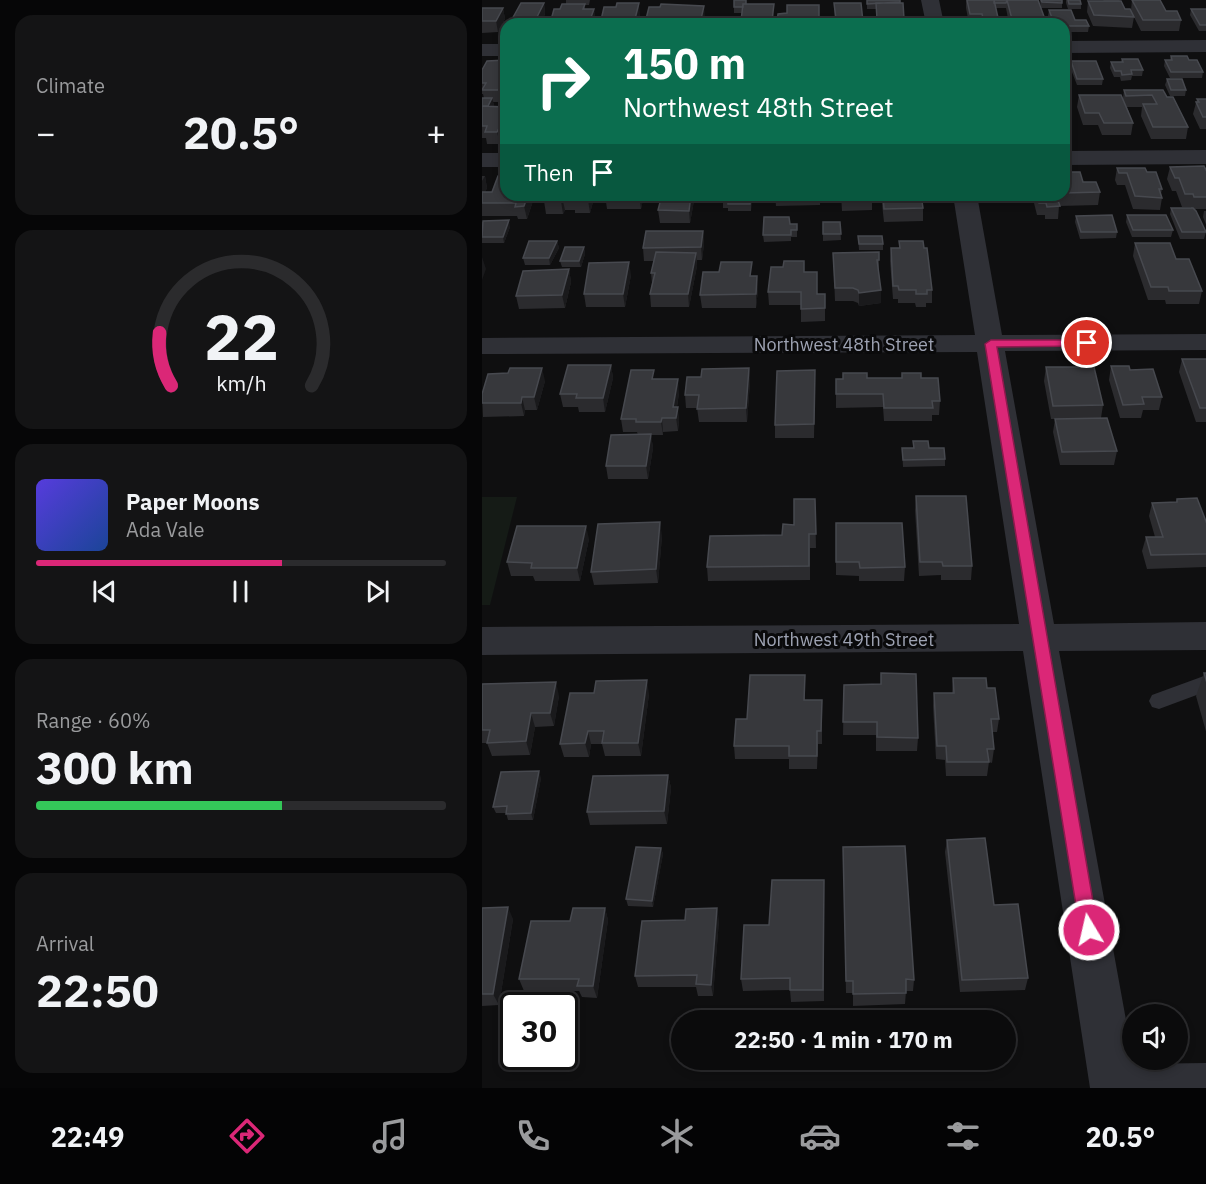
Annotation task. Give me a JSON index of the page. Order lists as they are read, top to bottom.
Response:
{
  "streets": {
    "street": ["Northwest 48th Street", "Northwest 49th Street"]
  },
  "page": {
    "tile": [
      "Climate",
      ["Range · 60%", "300 km"],
      ["Arrival", "22:50"]
    ],
    "turn": ["150 m", "Northwest 48th Street"],
    "heat": ["−", "20.5°", "+"],
    "then": "Then",
    "song": ["Paper Moons", "Ada Vale"],
    "limit": "30",
    "trip": "22:50 · 1 min · 170 m",
    "tabs": ["22:49", "20.5°"],
    "gauge": ["22", "km/h"]
  }
}
